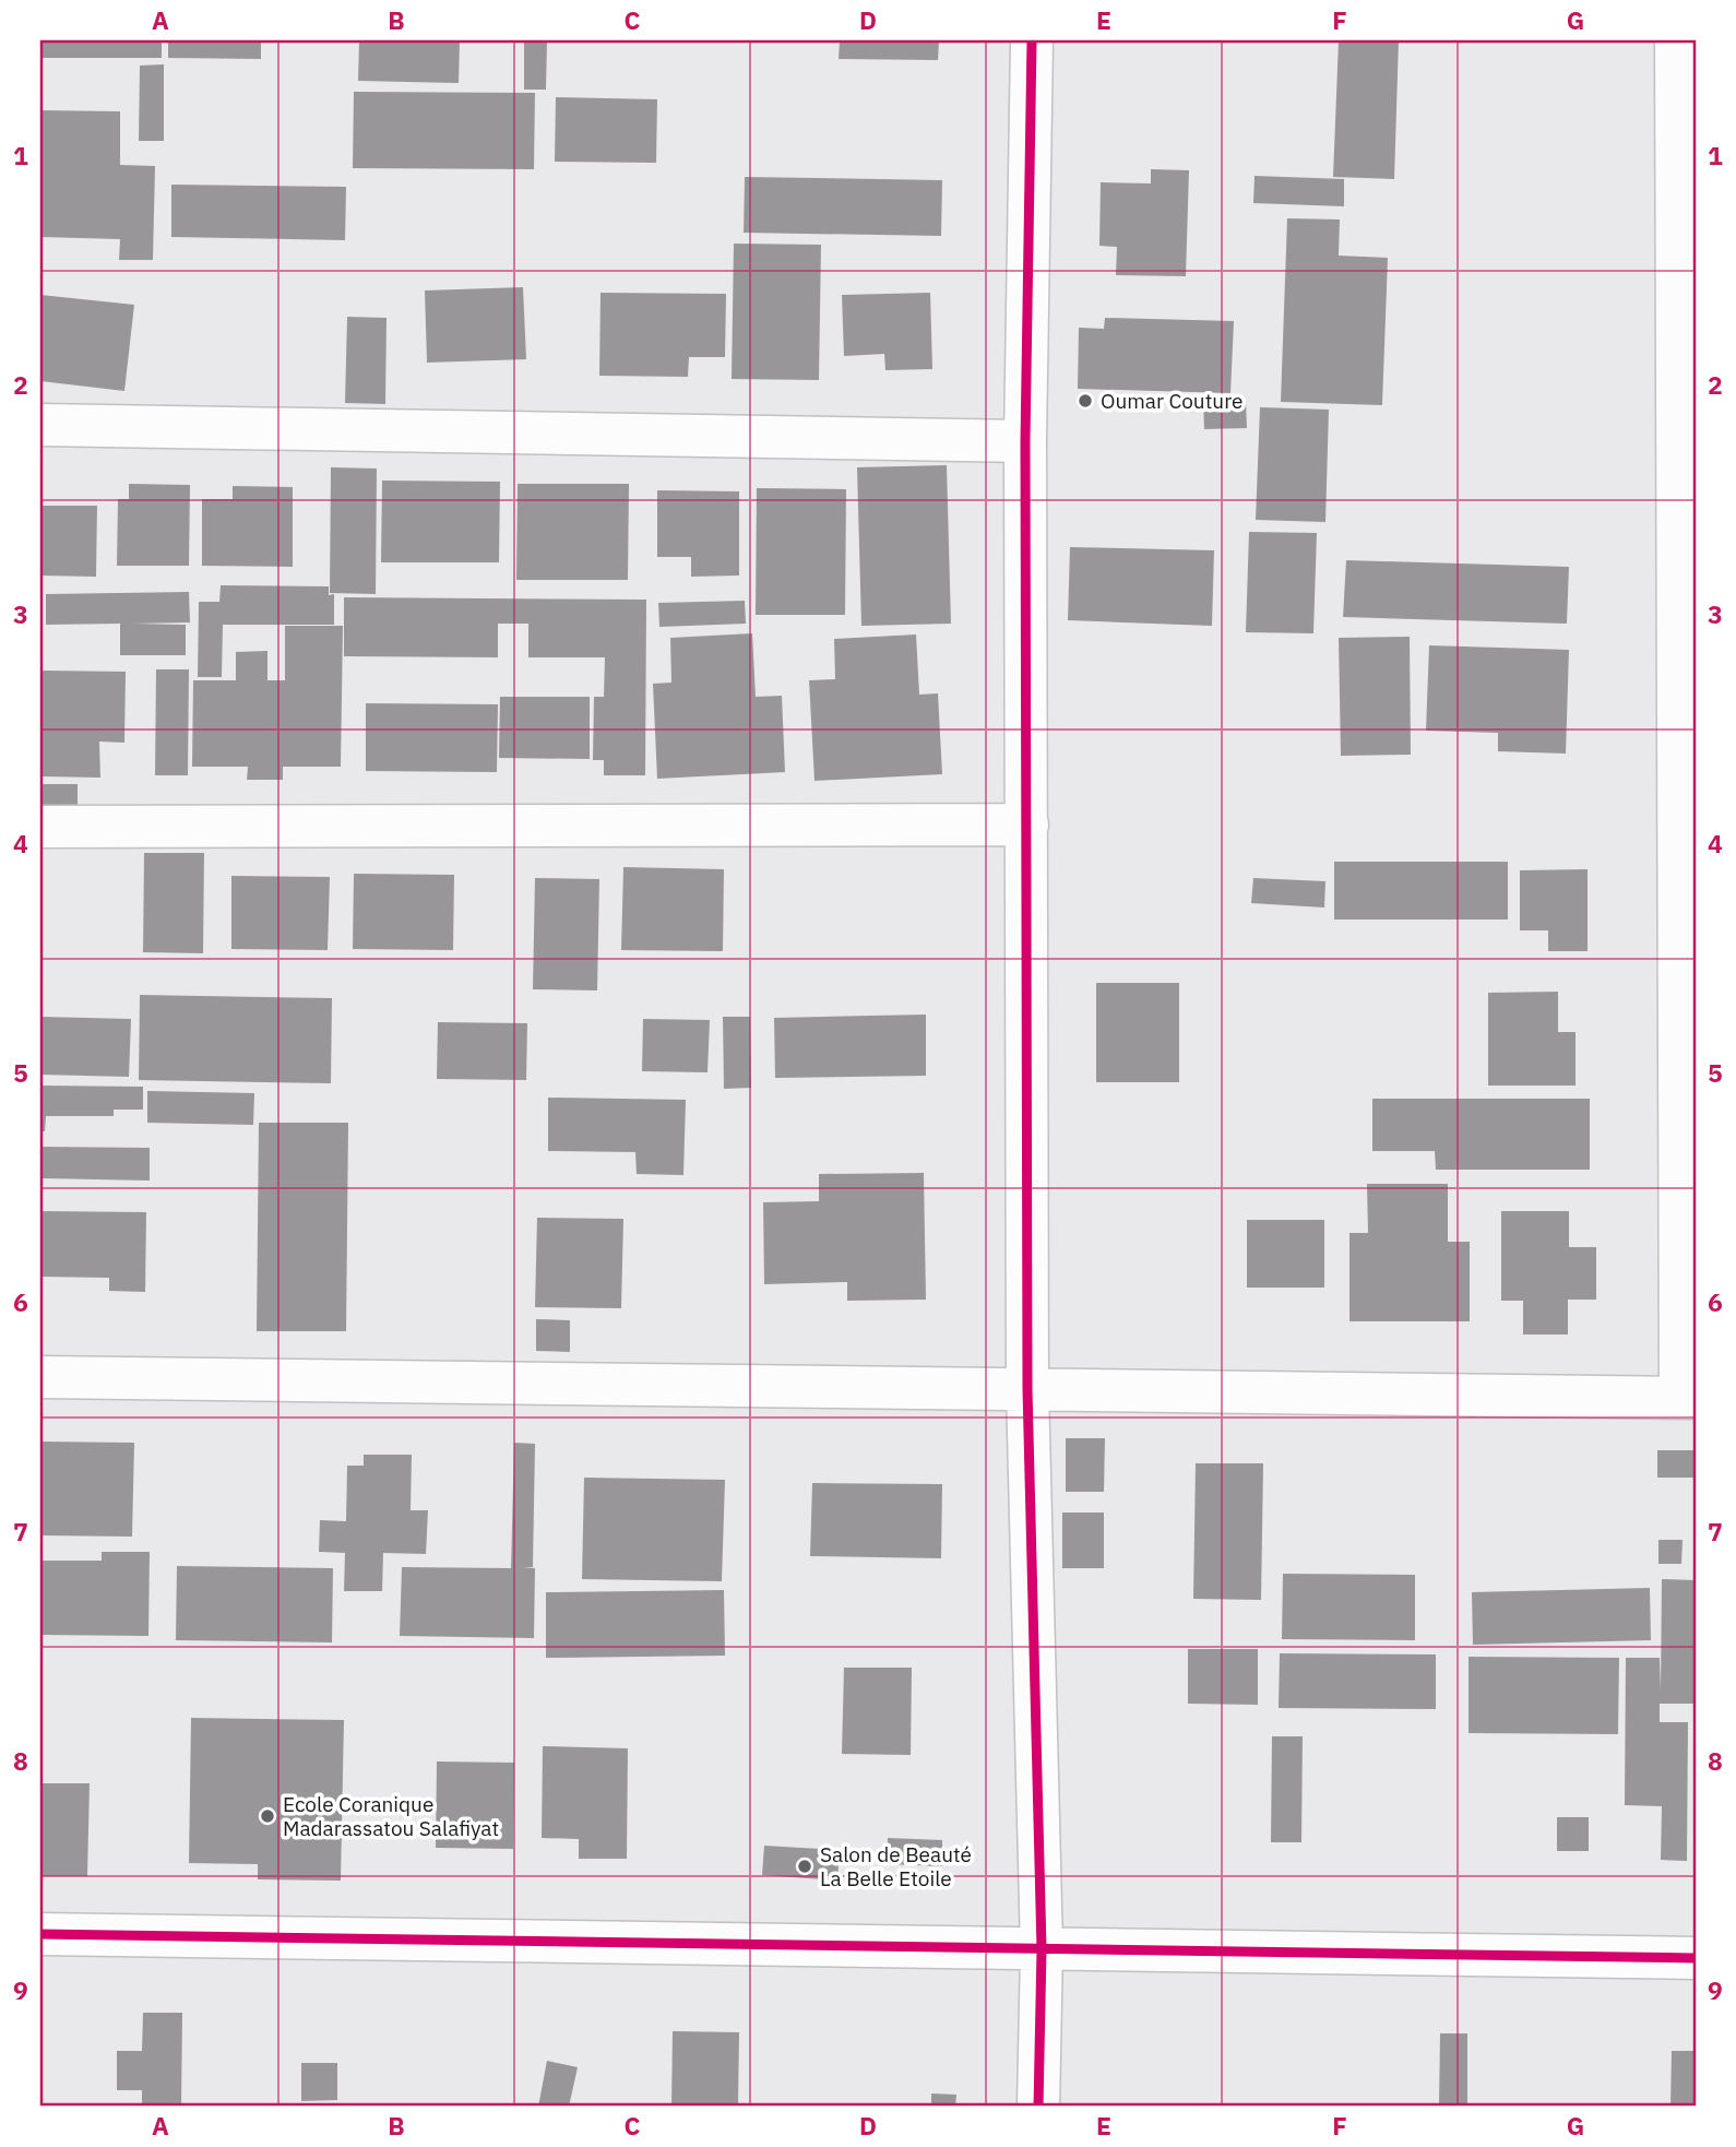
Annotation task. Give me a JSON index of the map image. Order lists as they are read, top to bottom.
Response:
{
  "places": ["Oumar Couture", "Ecole Coranique Madarassatou Salafiyat", "Salon de Beauté La Belle Etoile"],
  "grid": {
    "columns": [
      "A",
      "B",
      "C",
      "D",
      "E",
      "F",
      "G"
    ],
    "rows": [
      "1",
      "2",
      "3",
      "4",
      "5",
      "6",
      "7",
      "8",
      "9"
    ]
  }
}
